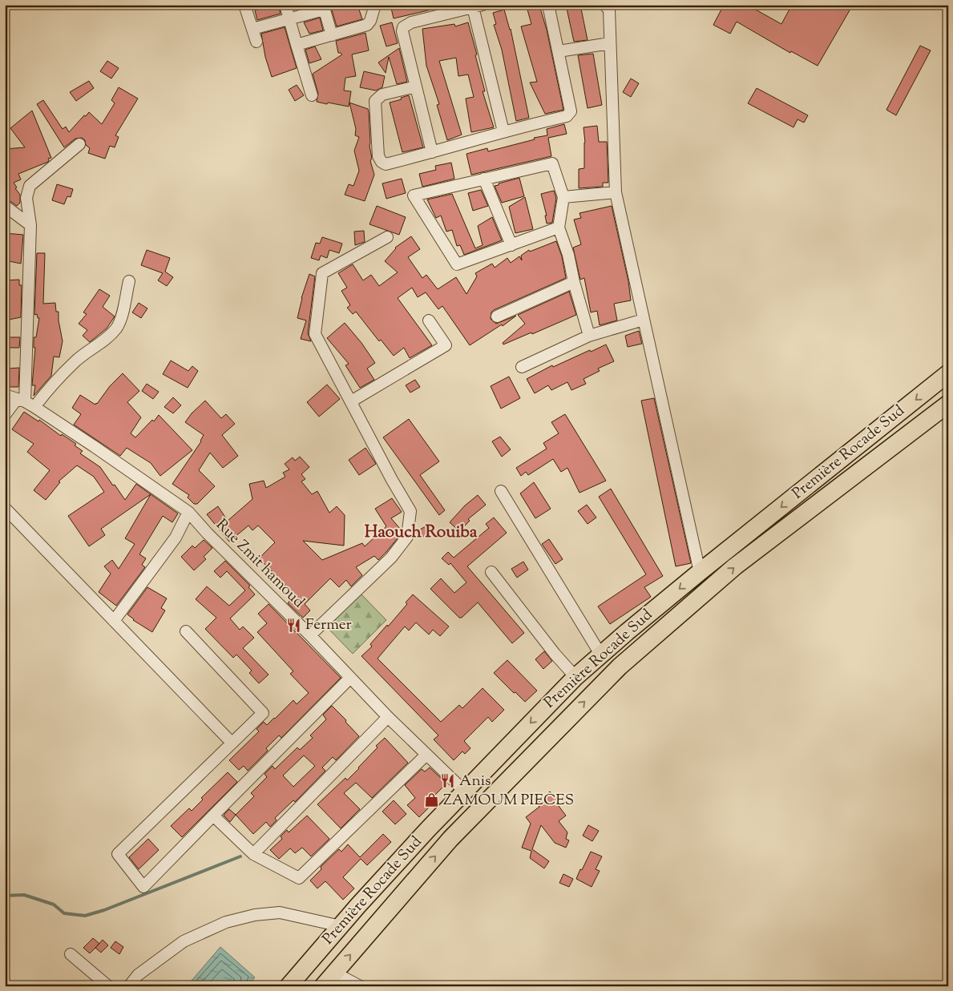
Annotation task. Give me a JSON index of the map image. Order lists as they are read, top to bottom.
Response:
{
  "streets": {
    "highway": ["Première Rocade Sud"],
    "street": ["Rue Zmit hamoud"]
  },
  "crossings": [
    ["Première Rocade Sud", "Rue Zmit hamoud"]
  ],
  "districts": ["Haouch Rouiba"],
  "places": {
    "restaurant": ["Fermer", "Anis"],
    "shop": ["ZAMOUM PIECES"]
  }
}
